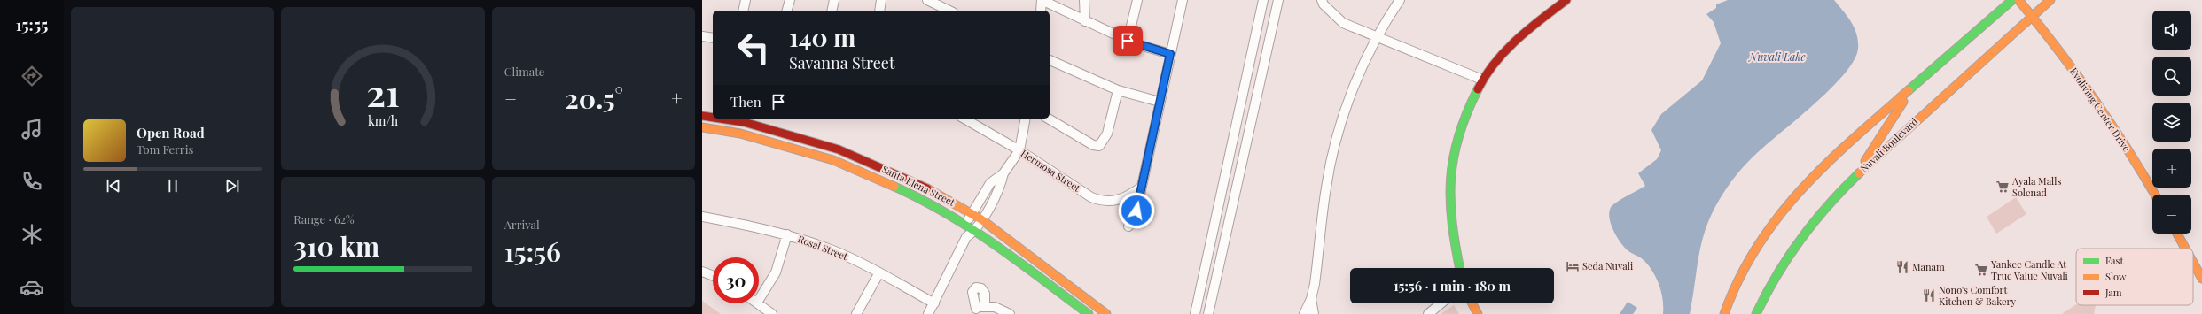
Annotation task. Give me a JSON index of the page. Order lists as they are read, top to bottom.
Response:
{
  "streets": {
    "street": [
      "Evoliving Center Drive",
      "Nuvali Boulevard",
      "Hermosa Street",
      "Santa Elena Street",
      "Rosal Street"
    ]
  },
  "crossings": [
    ["Evoliving Center Drive", "Nuvali Boulevard"]
  ],
  "water": ["Nuvali Lake"],
  "places": {
    "supermarket": ["Ayala Malls Solenad", "Yankee Candle At True Value Nuvali"],
    "hotel": ["Seda Nuvali"],
    "restaurant": ["Manam", "Nono's Comfort Kitchen & Bakery"]
  },
  "legend": ["Fast", "Slow", "Jam"],
  "page": {
    "tabs": "15:55",
    "tile": [
      "Climate",
      ["Range · 62%", "310 km"],
      ["Arrival", "15:56"]
    ],
    "map_buttons": ["+", "−"],
    "turn": ["140 m", "Savanna Street"],
    "heat": ["−", "20.5°", "+"],
    "then": "Then",
    "song": ["Open Road", "Tom Ferris"],
    "limit": "30",
    "trip": "15:56 · 1 min · 180 m",
    "gauge": ["21", "km/h"]
  }
}
